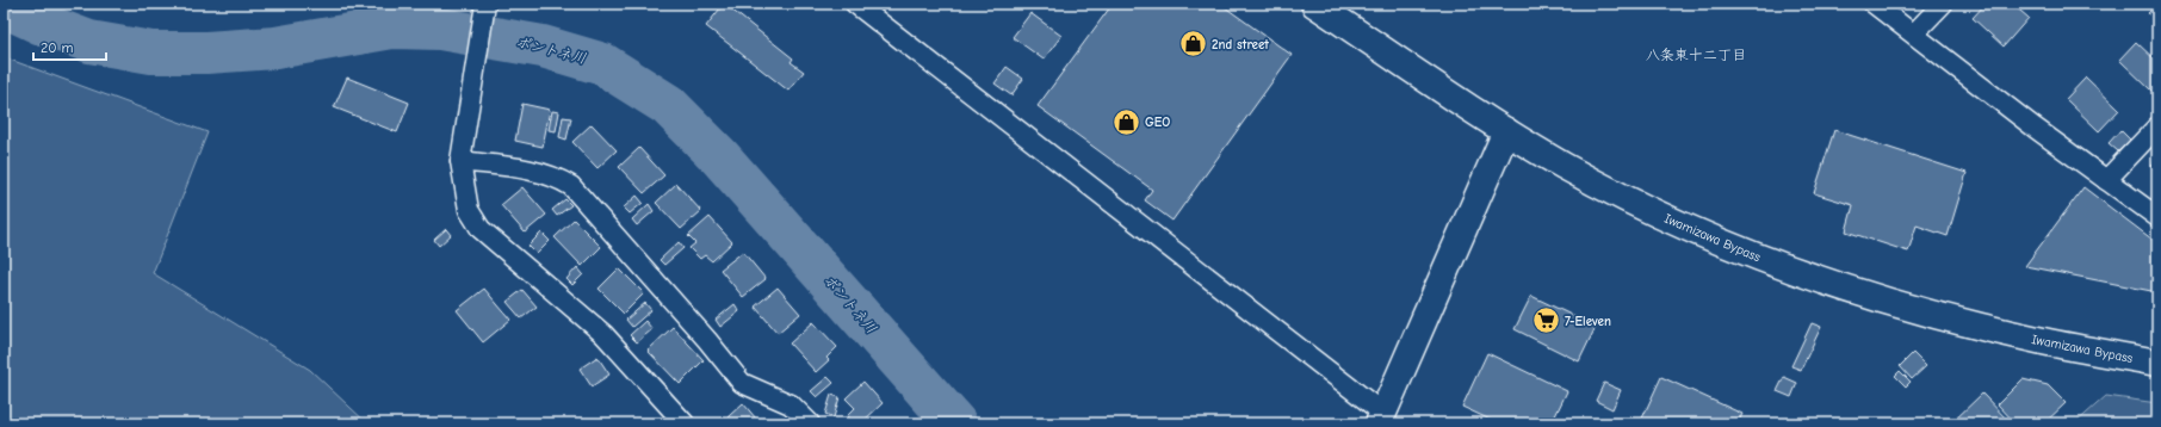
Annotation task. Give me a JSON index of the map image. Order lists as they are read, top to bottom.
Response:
{
  "streets": {
    "main road": ["Iwamizawa Bypass"]
  },
  "districts": ["八条東十二丁目"],
  "water": ["ポントネ川"],
  "places": {
    "shop": ["2nd street", "GEO"],
    "supermarket": ["7-Eleven"]
  },
  "scale_bar": "20 m"
}
